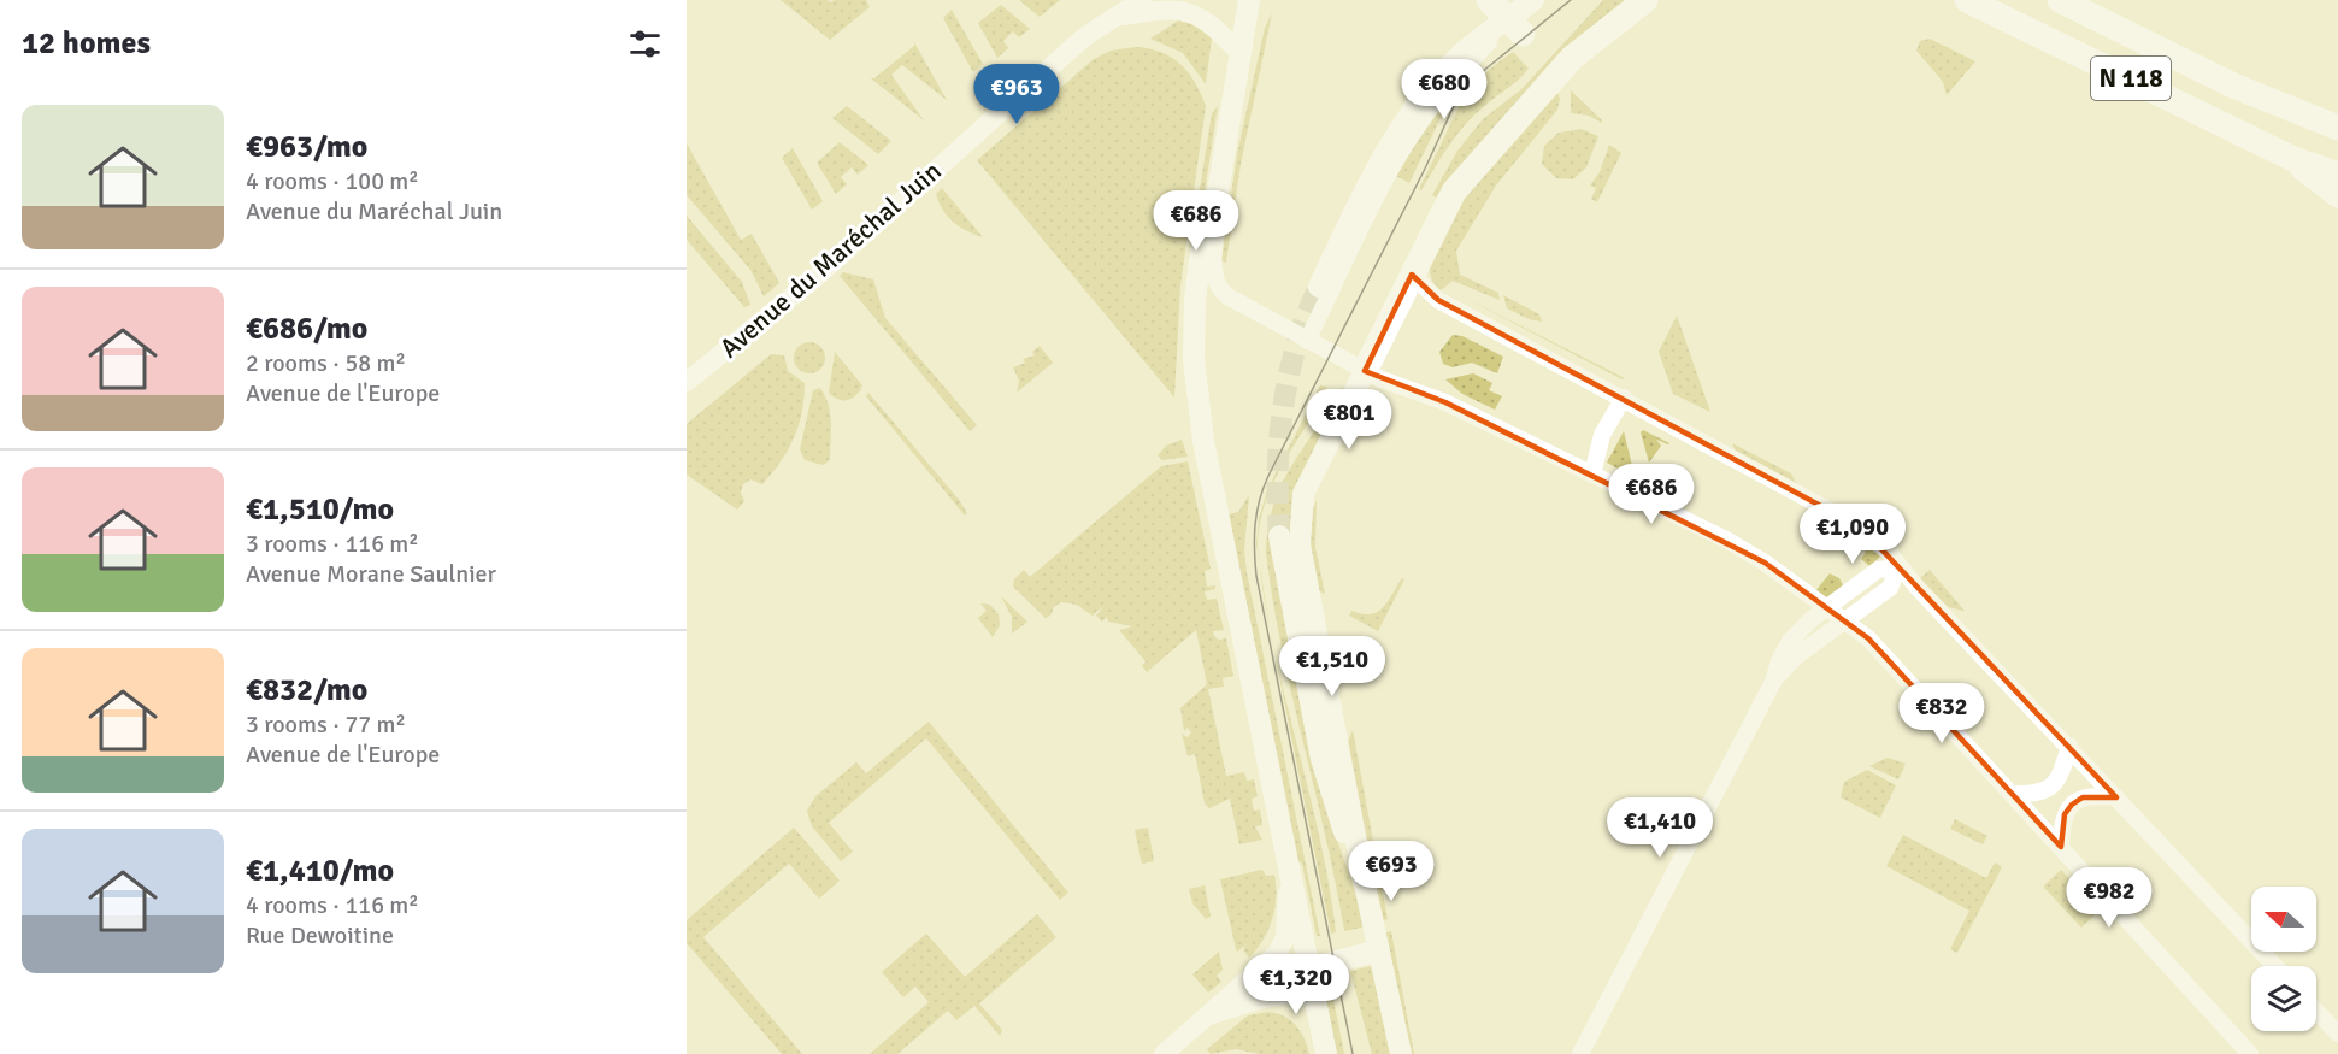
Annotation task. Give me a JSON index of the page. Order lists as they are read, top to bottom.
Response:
{
  "streets": {
    "highway": ["N 118"],
    "street": ["Avenue du Maréchal Juin"]
  },
  "north": "left",
  "page": {
    "heading": "12 homes",
    "price": [
      "€680",
      "€963",
      "€686",
      "€801",
      "€686",
      "€1,090",
      "€1,510",
      "€832",
      "€1,410",
      "€693",
      "€982",
      "€1,320"
    ],
    "list": [
      {
        "name": "€963/mo",
        "note": "4 rooms · 100 m² · Avenue du Maréchal Juin"
      },
      {
        "name": "€686/mo",
        "note": "2 rooms · 58 m² · Avenue de l'Europe"
      },
      {
        "name": "€1,510/mo",
        "note": "3 rooms · 116 m² · Avenue Morane Saulnier"
      },
      {
        "name": "€832/mo",
        "note": "3 rooms · 77 m² · Avenue de l'Europe"
      },
      {
        "name": "€1,410/mo",
        "note": "4 rooms · 116 m² · Rue Dewoitine"
      }
    ]
  }
}
